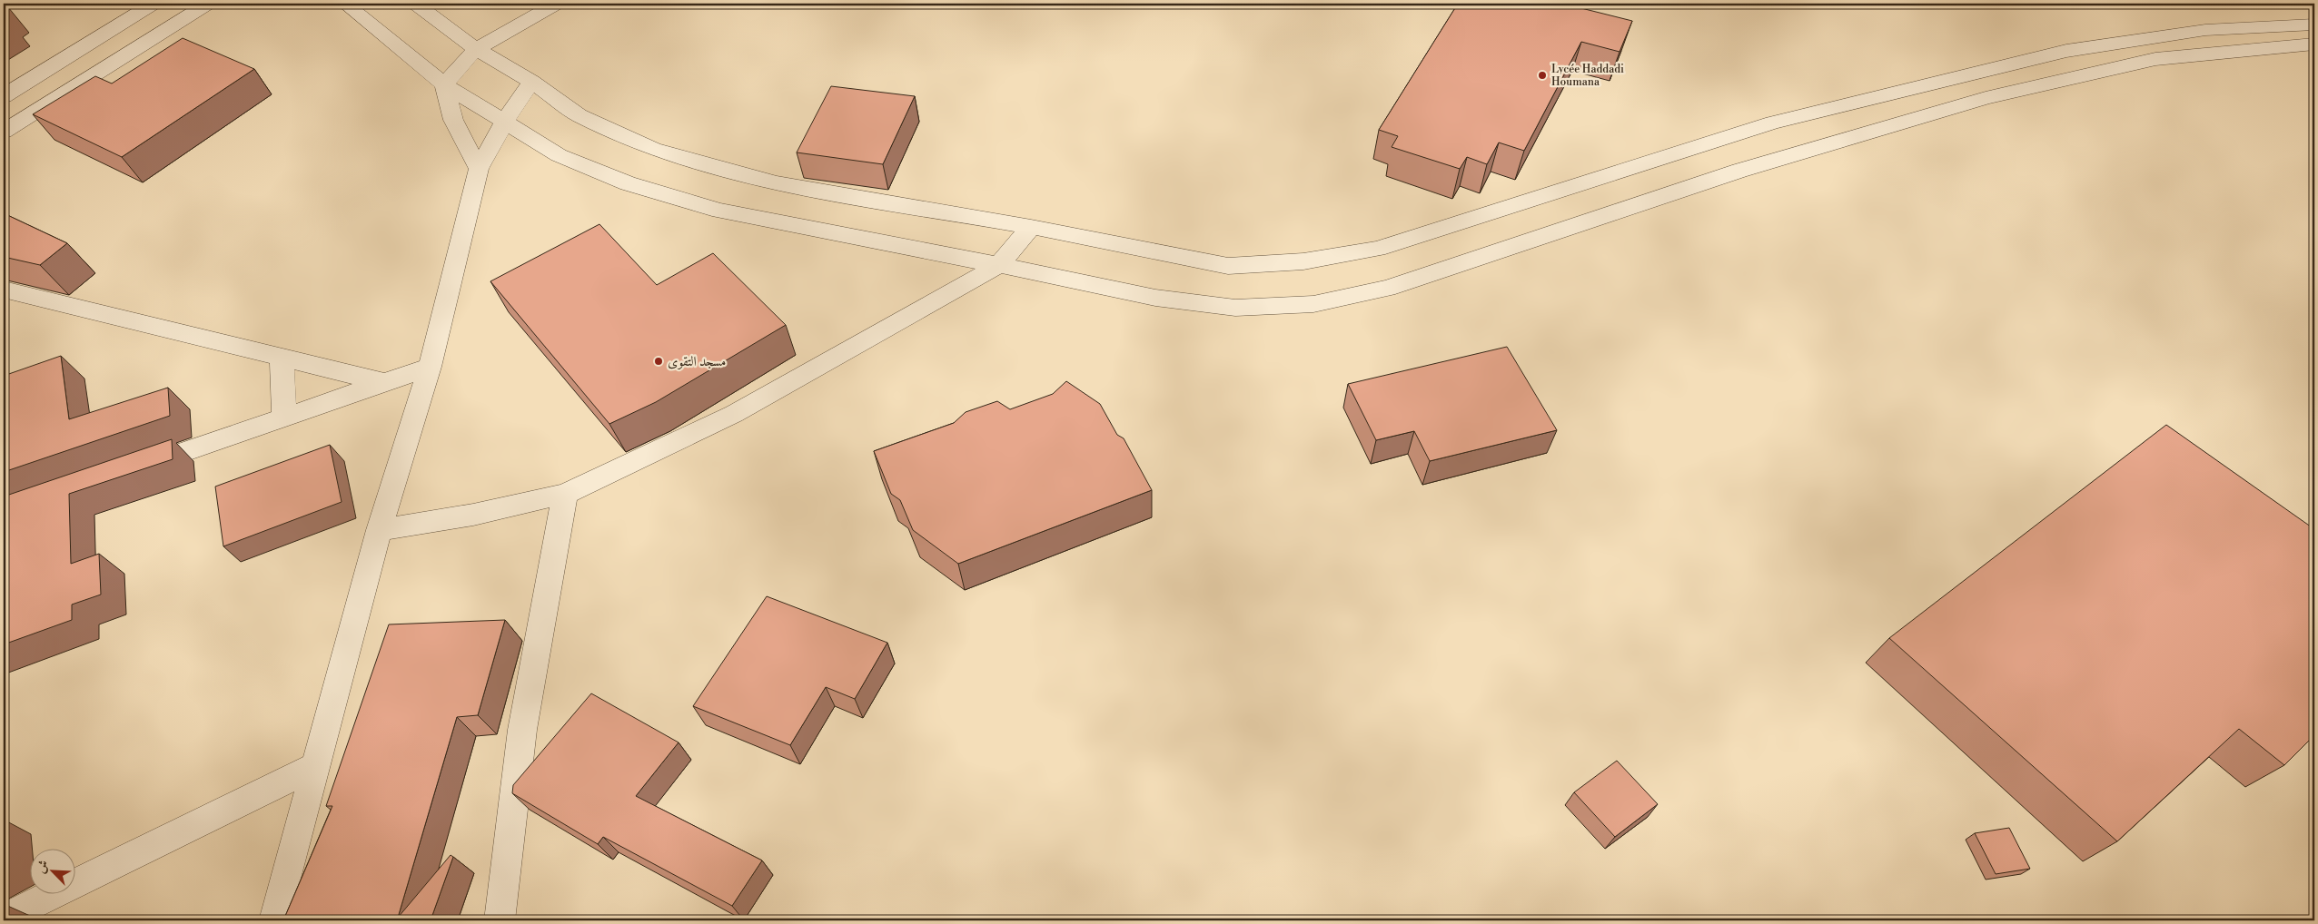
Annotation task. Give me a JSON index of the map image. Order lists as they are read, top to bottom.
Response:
{
  "places": ["Lycée Haddadi Houmana", "مسجد التقوى"],
  "north": "top left"
}
